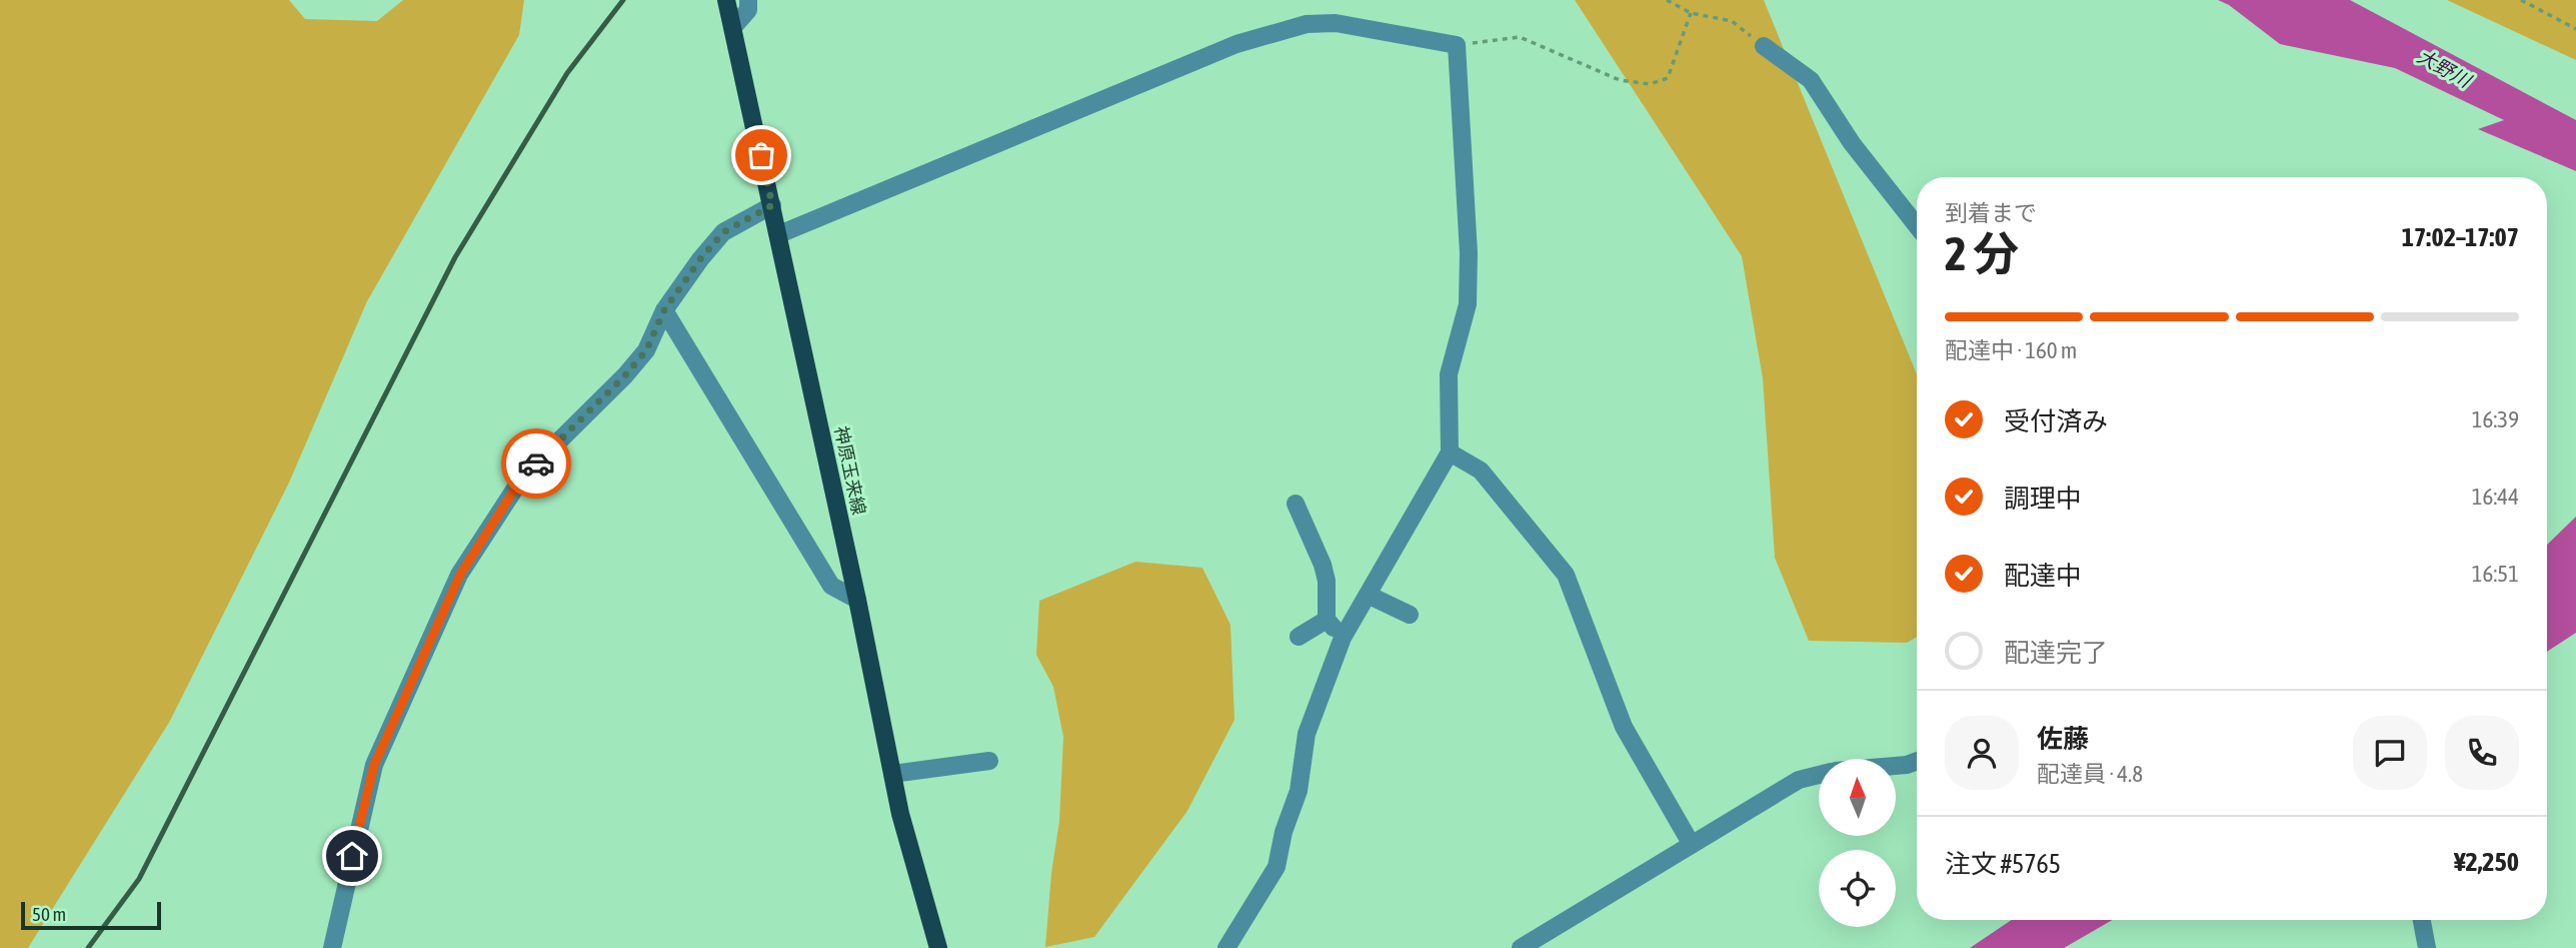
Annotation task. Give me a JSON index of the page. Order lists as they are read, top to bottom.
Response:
{
  "streets": {
    "main road": ["神原玉来線"]
  },
  "water": ["大野川"],
  "scale_bar": "50 m",
  "north": "top",
  "page": {
    "heading": ["2 分", "到着まで", "17:02–17:07"],
    "panel": [
      "佐藤",
      "配達員 · 4.8",
      "注文 #5765",
      "¥2,250"
    ],
    "bar": "配達中 · 160 m",
    "list": [
      ["受付済み", "16:39"],
      ["調理中", "16:44"],
      ["配達中", "16:51"],
      "配達完了"
    ],
    "scale": "50 m"
  }
}
